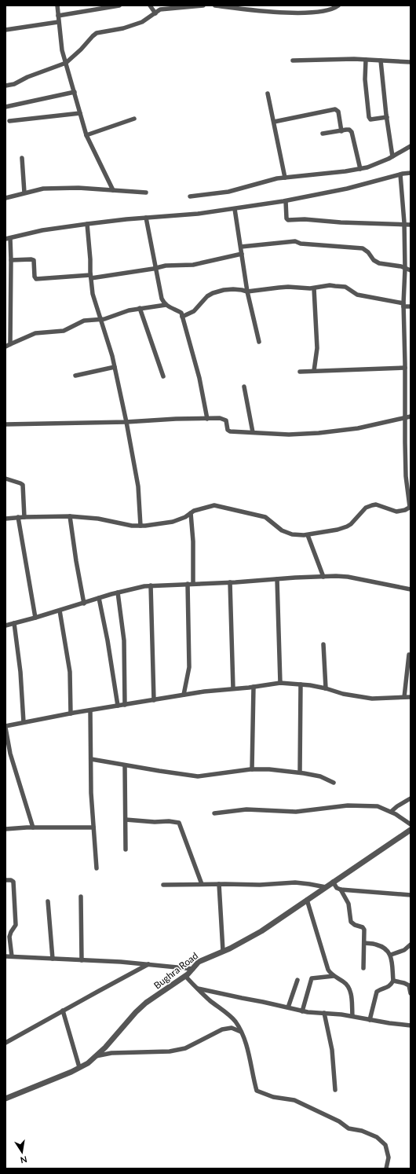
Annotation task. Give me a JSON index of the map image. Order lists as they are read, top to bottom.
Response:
{
  "streets": {
    "street": ["Bughra Road"]
  },
  "north": "bottom"
}
